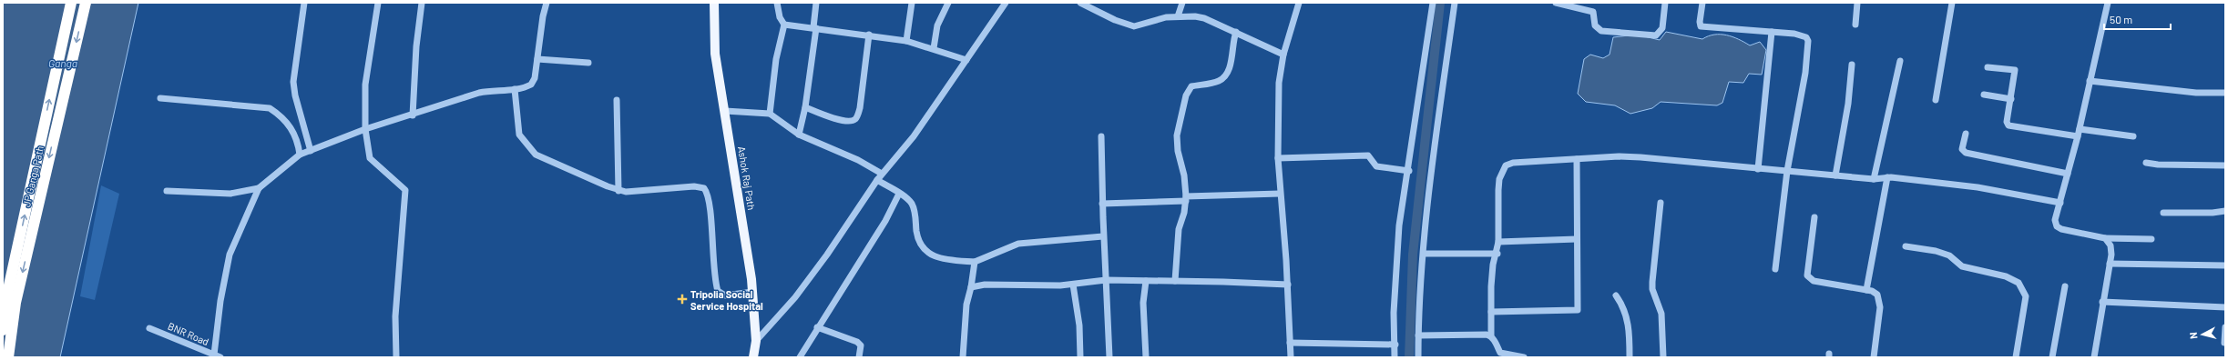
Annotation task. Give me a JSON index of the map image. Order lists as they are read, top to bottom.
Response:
{
  "streets": {
    "highway": ["JP Ganga Path"],
    "main road": ["Ashok Raj Path"],
    "street": ["BNR Road"]
  },
  "water": ["Ganga"],
  "places": {
    "health": ["Tripolia Social Service Hospital"]
  },
  "scale_bar": "50 m",
  "north": "left"
}
